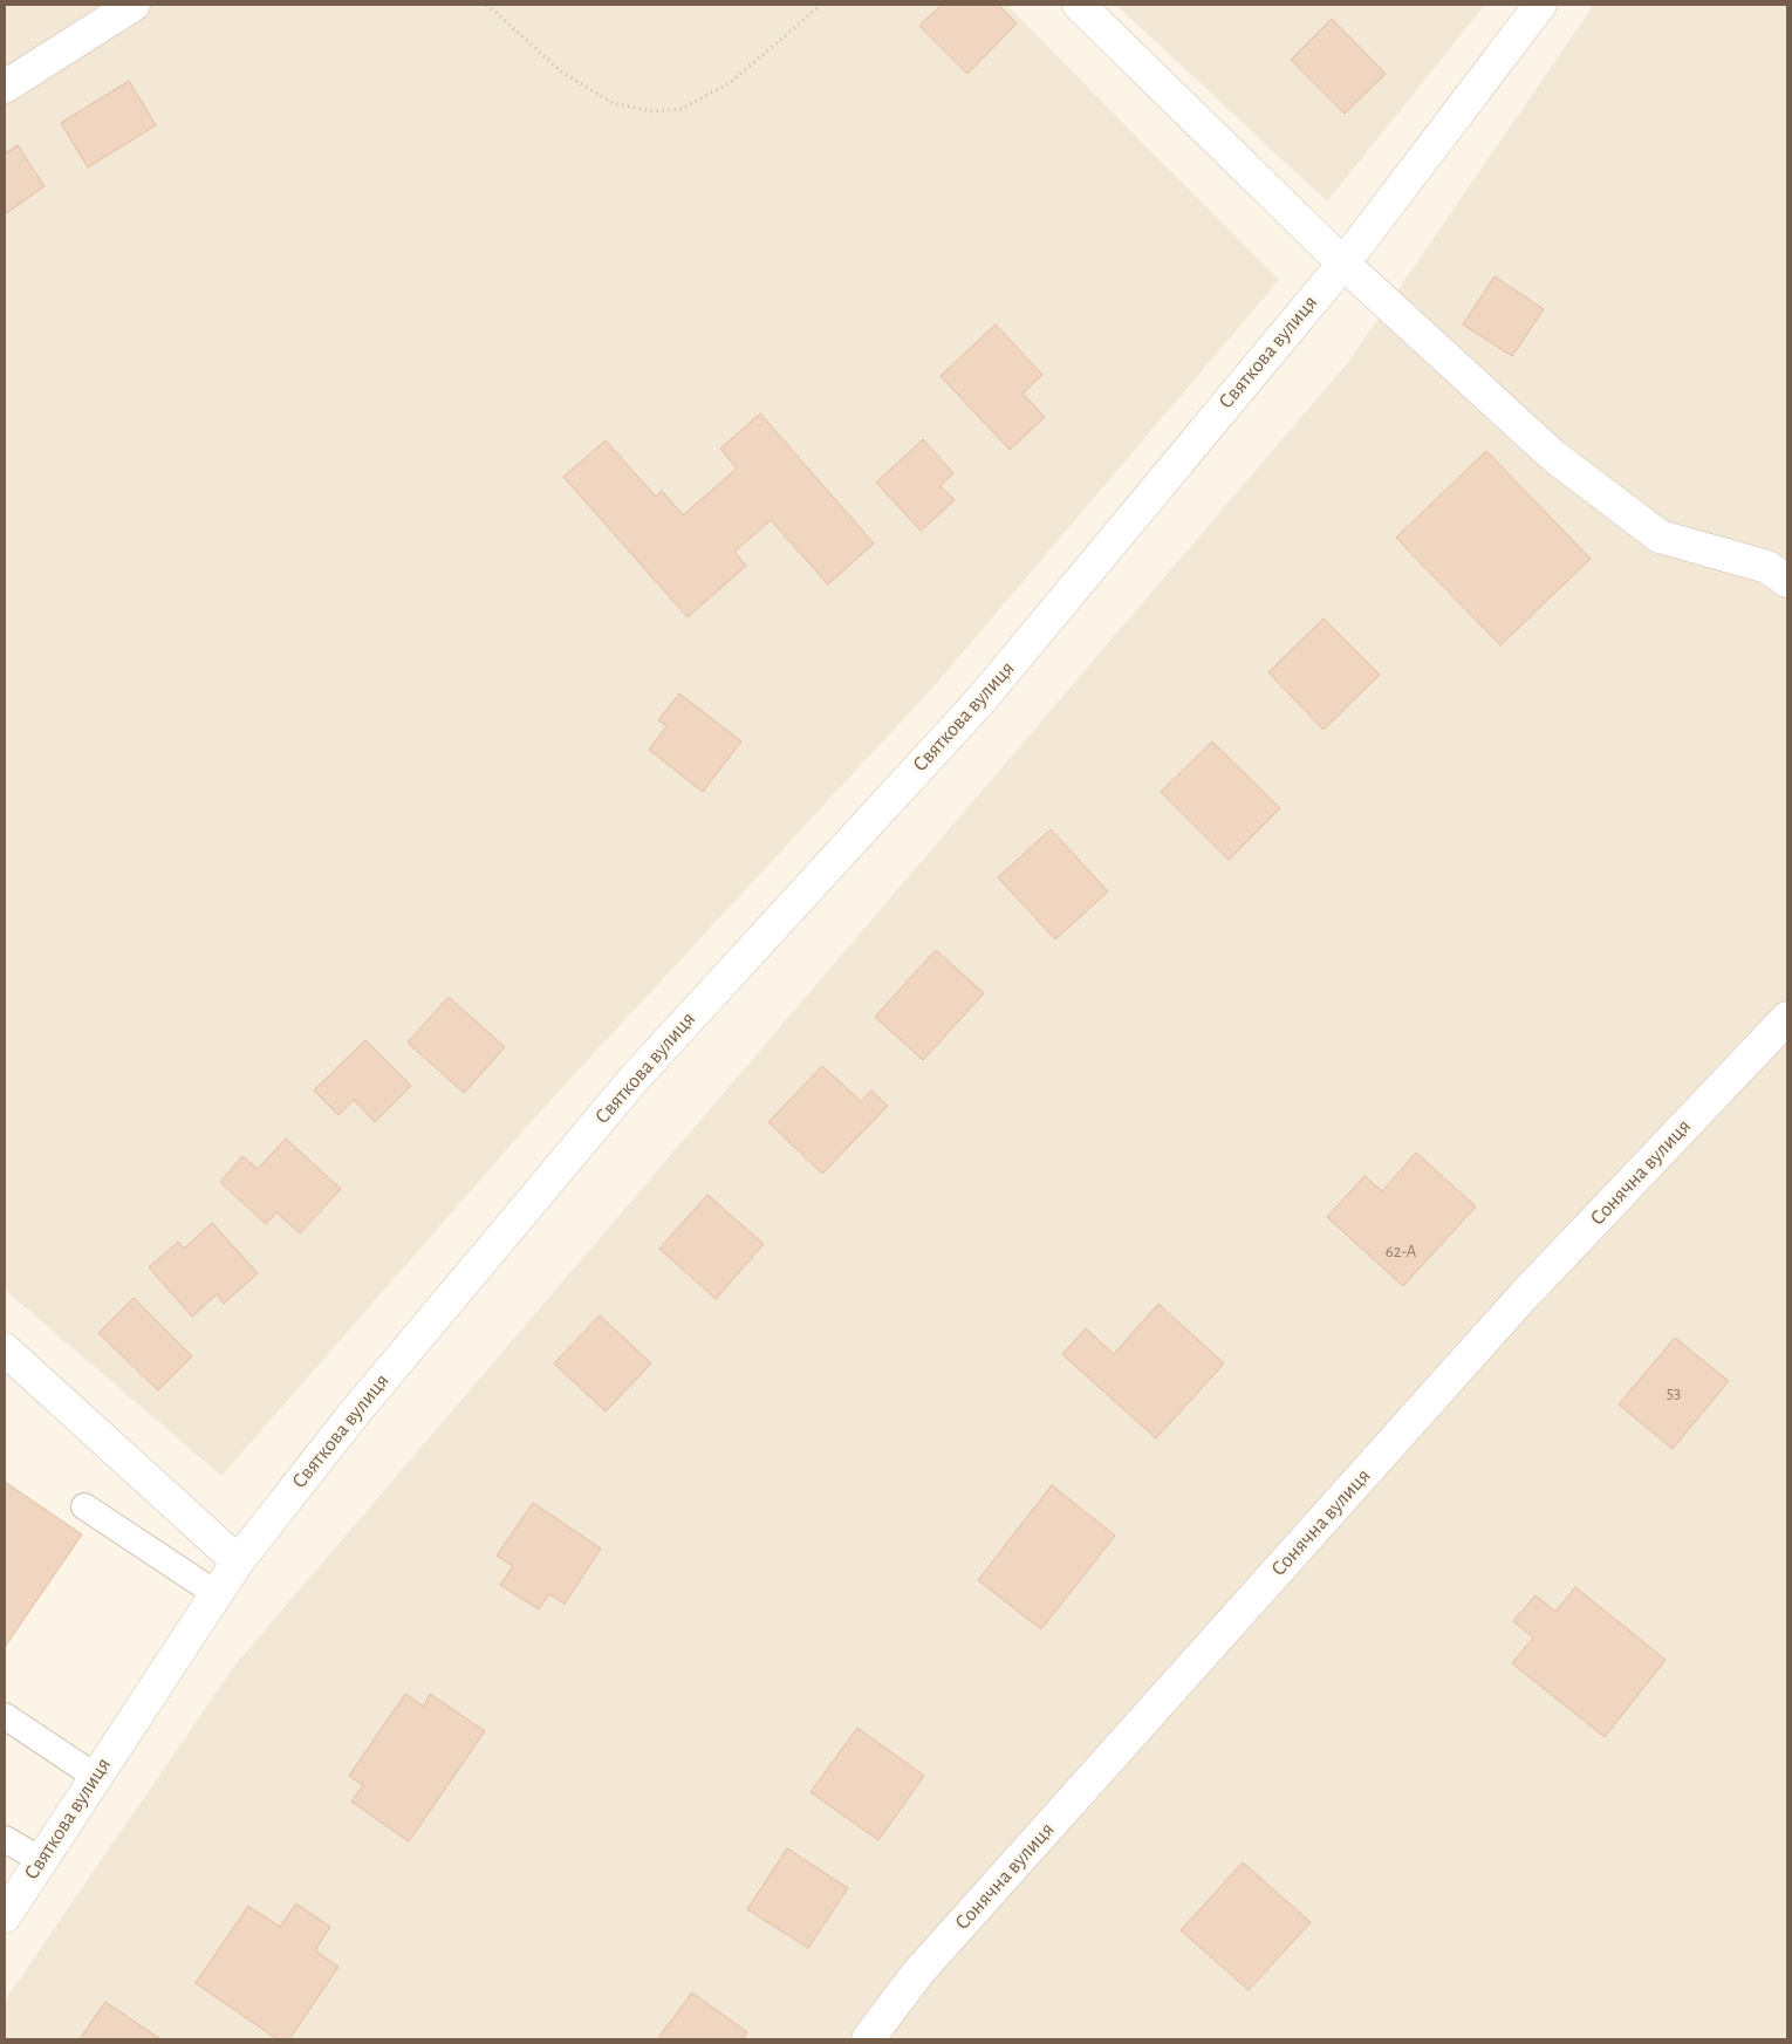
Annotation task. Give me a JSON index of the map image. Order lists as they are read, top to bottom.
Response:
{
  "streets": {
    "street": ["Святкова вулиця", "Сонячна вулиця"]
  },
  "house_numbers": ["62-А", "53"]
}
